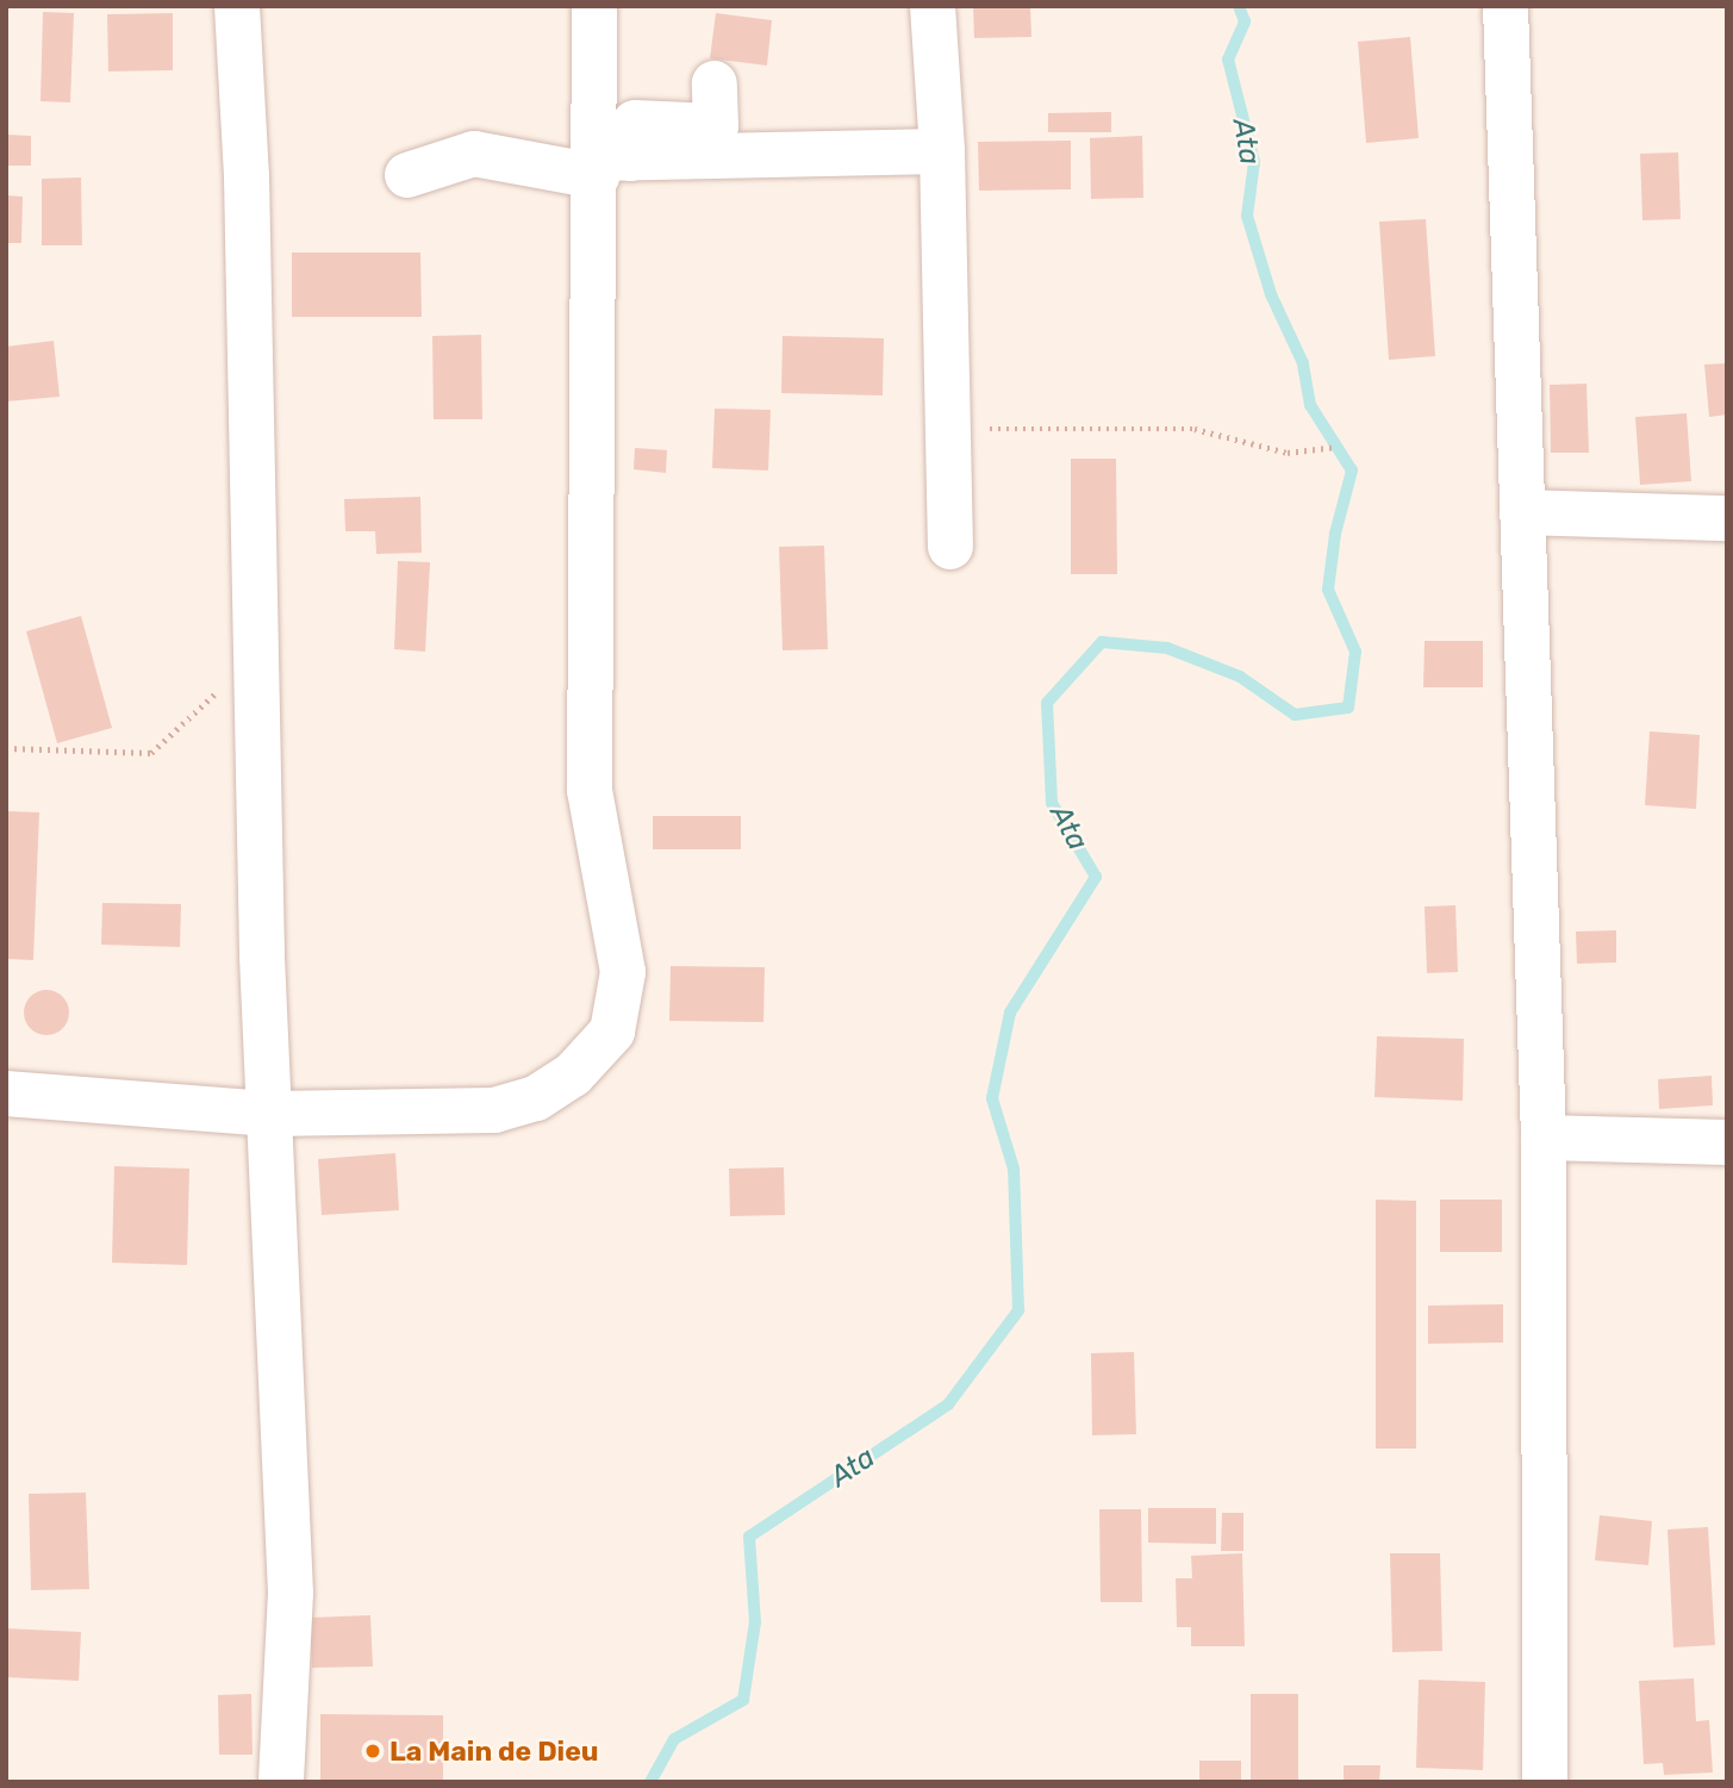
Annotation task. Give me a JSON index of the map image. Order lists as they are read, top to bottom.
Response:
{
  "water": ["Ata"],
  "places": ["La Main de Dieu"]
}
